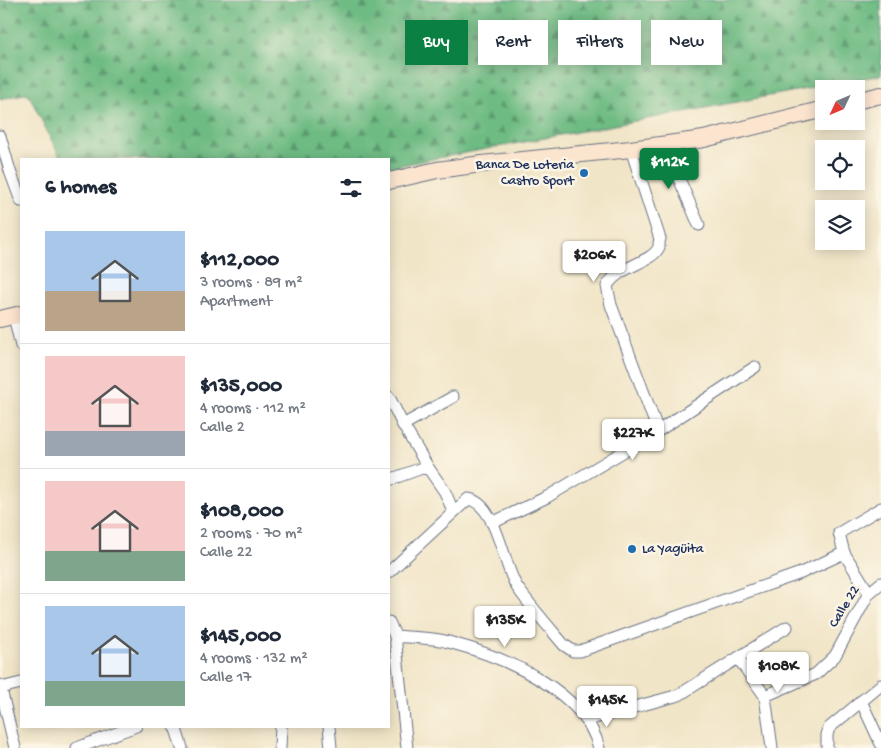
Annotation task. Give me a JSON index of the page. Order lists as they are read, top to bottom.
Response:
{
  "streets": {
    "street": ["Calle 22"]
  },
  "places": ["Banca De Loteria Castro Sport", "La Yagüita"],
  "north": "bottom left",
  "page": {
    "chip": [
      "Buy",
      "Rent",
      "Filters",
      "New"
    ],
    "price": [
      "$112K",
      "$206K",
      "$227K",
      "$135K",
      "$108K",
      "$145K"
    ],
    "heading": "6 homes",
    "list": [
      {
        "name": "$112,000",
        "note": "3 rooms · 89 m² · Apartment"
      },
      {
        "name": "$135,000",
        "note": "4 rooms · 112 m² · Calle 2"
      },
      {
        "name": "$108,000",
        "note": "2 rooms · 70 m² · Calle 22"
      },
      {
        "name": "$145,000",
        "note": "4 rooms · 132 m² · Calle 17"
      }
    ]
  }
}
